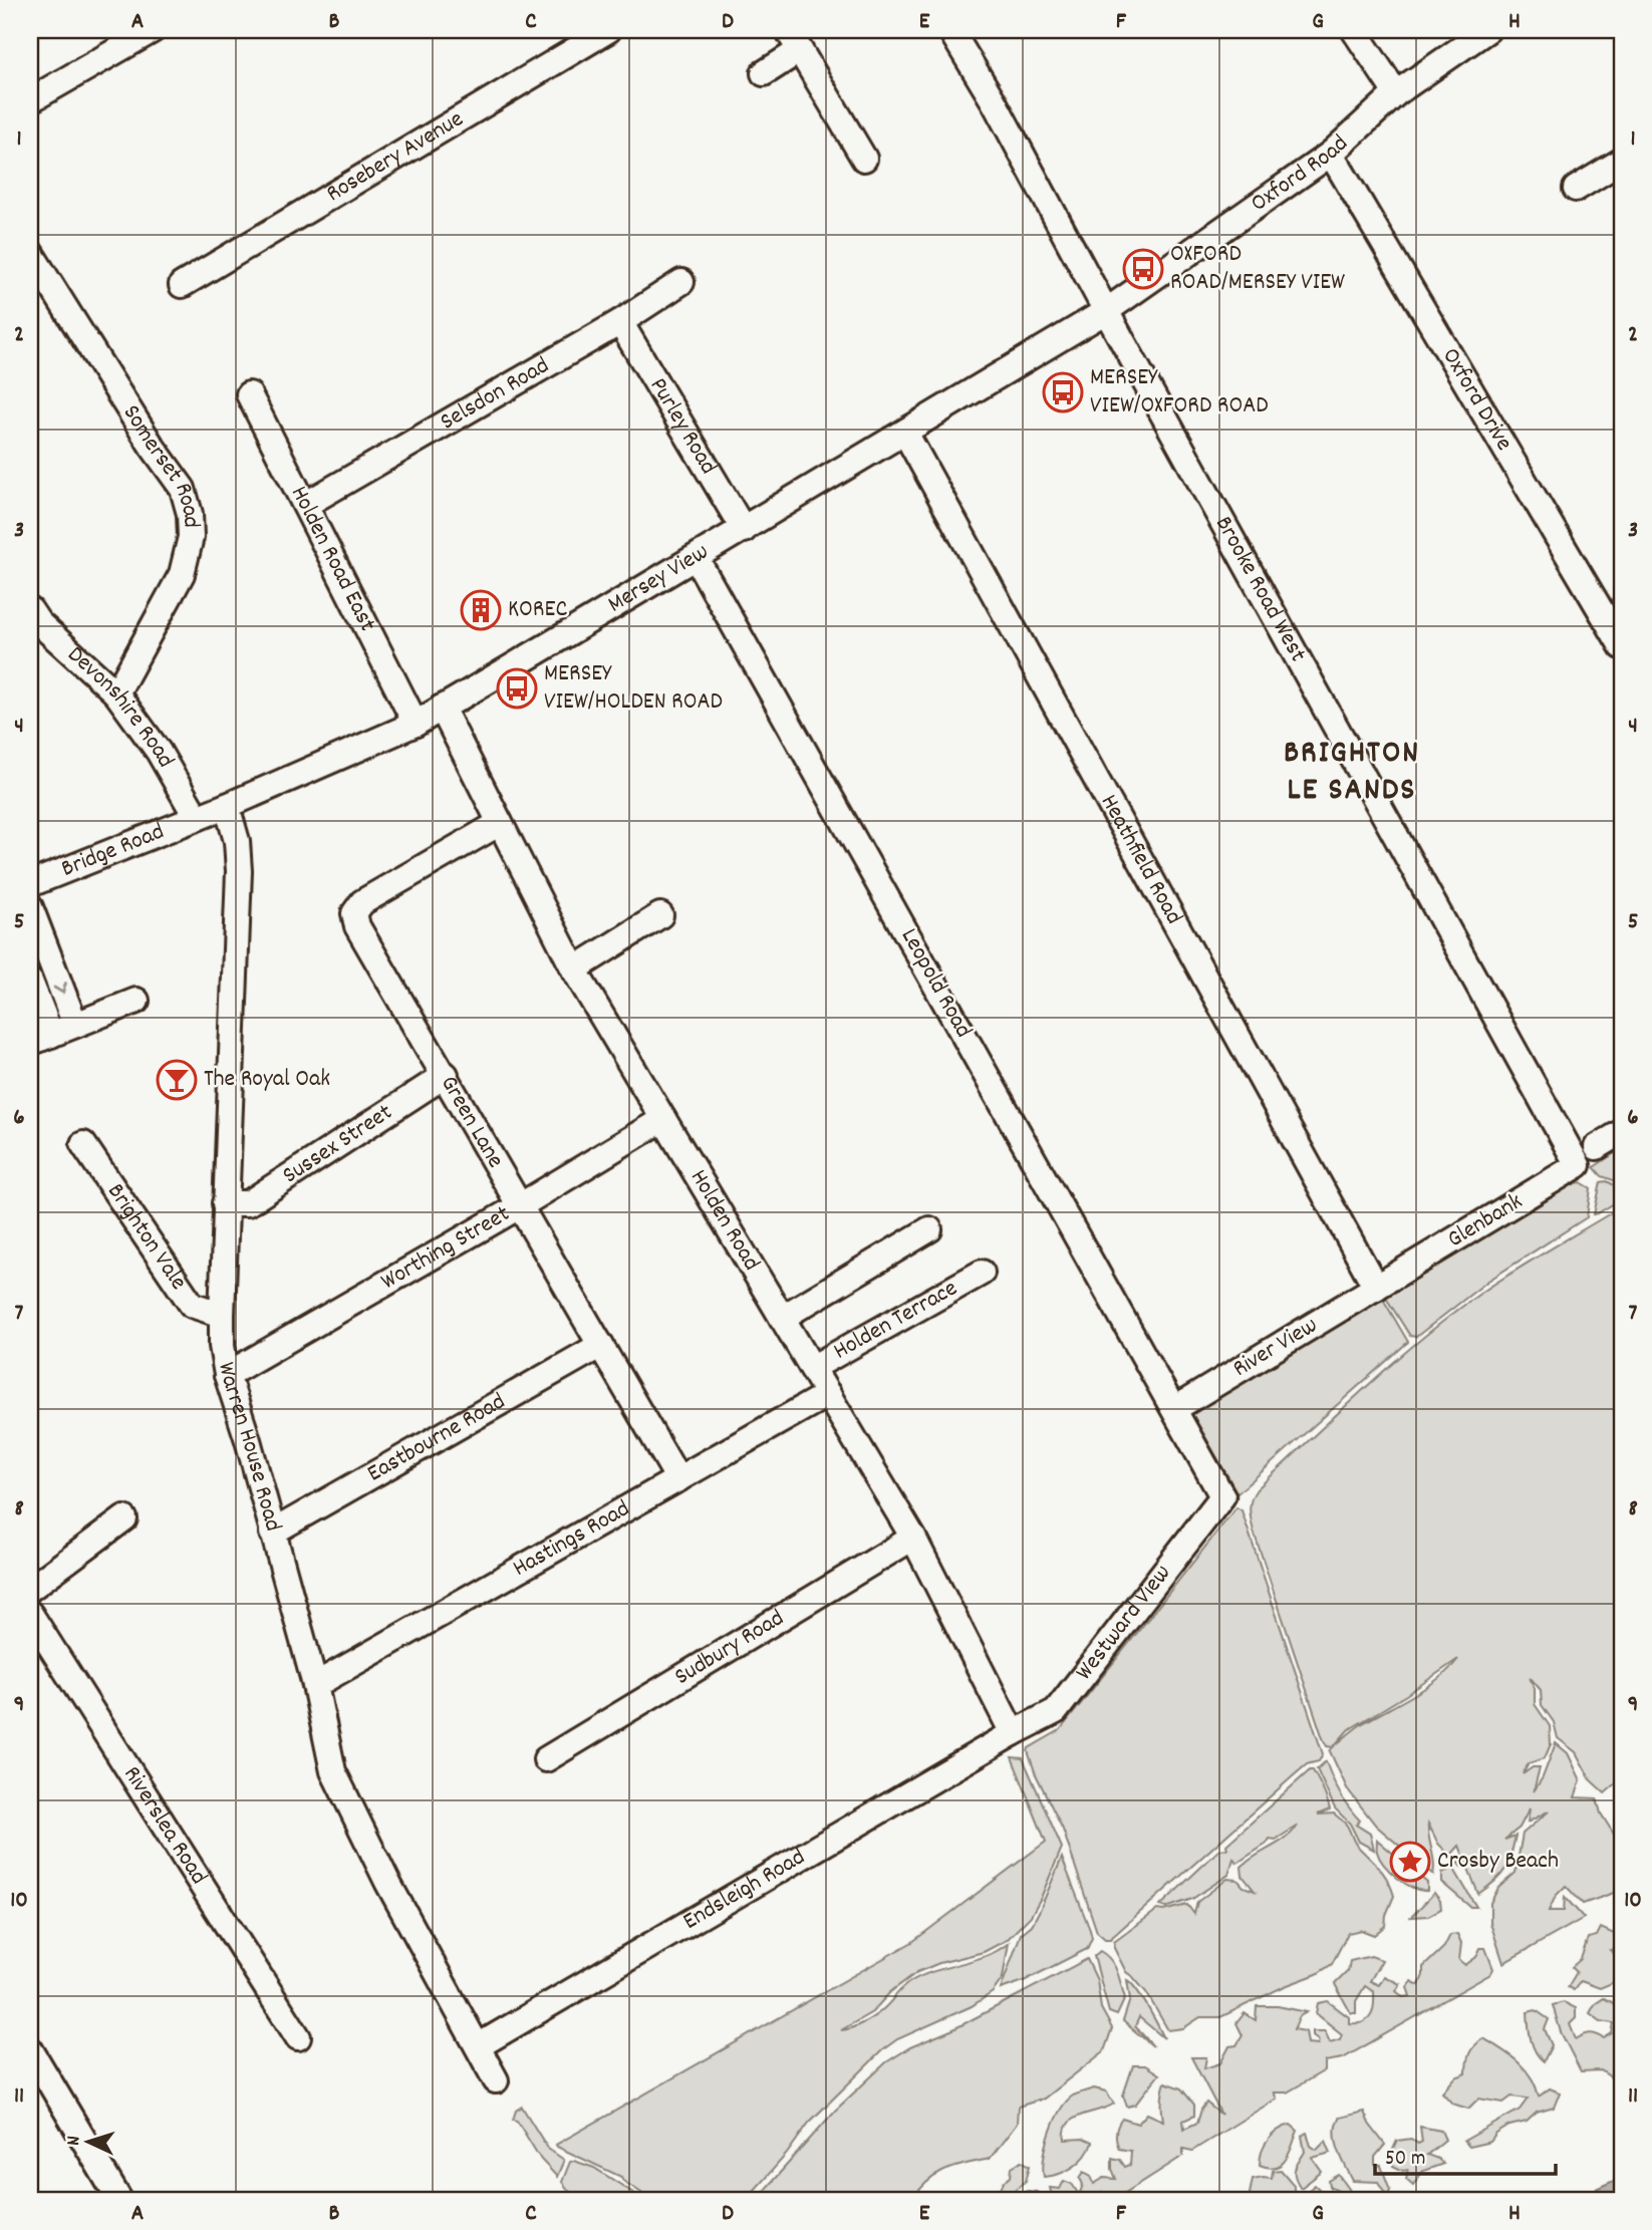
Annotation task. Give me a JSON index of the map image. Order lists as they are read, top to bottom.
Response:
{
  "streets": {
    "street": [
      "Rosebery Avenue",
      "Oxford Road",
      "Selsdon Road",
      "Oxford Drive",
      "Purley Road",
      "Somerset Road",
      "Holden Road East",
      "Mersey View",
      "Brooke Road West",
      "Devonshire Road",
      "Bridge Road",
      "Heathfield Road",
      "Leopold Road",
      "Green Lane",
      "Sussex Street",
      "Holden Road",
      "Glenbank",
      "Brighton Vale",
      "Worthing Street",
      "Holden Terrace",
      "River View",
      "Eastbourne Road",
      "Warren House Road",
      "Hastings Road",
      "Westward View",
      "Sudbury Road",
      "Riverslea Road",
      "Endsleigh Road"
    ]
  },
  "crossings": [
    ["Oxford Road", "Oxford Drive"],
    ["Oxford Road", "Mersey View"],
    ["Oxford Road", "Brooke Road West"],
    ["Selsdon Road", "Purley Road"],
    ["Selsdon Road", "Holden Road East"],
    ["Purley Road", "Mersey View"],
    ["Somerset Road", "Devonshire Road"],
    ["Holden Road East", "Mersey View"],
    ["Mersey View", "Brooke Road West"],
    ["Mersey View", "Devonshire Road"],
    ["Mersey View", "Bridge Road"],
    ["Mersey View", "Heathfield Road"],
    ["Mersey View", "Leopold Road"],
    ["Mersey View", "Holden Road"],
    ["Mersey View", "Warren House Road"],
    ["Brooke Road West", "Glenbank"],
    ["Devonshire Road", "Bridge Road"],
    ["Heathfield Road", "Glenbank"],
    ["Heathfield Road", "River View"],
    ["Leopold Road", "River View"],
    ["Leopold Road", "Westward View"],
    ["Green Lane", "Sussex Street"],
    ["Green Lane", "Holden Road"],
    ["Green Lane", "Worthing Street"],
    ["Green Lane", "Eastbourne Road"],
    ["Green Lane", "Hastings Road"],
    ["Sussex Street", "Warren House Road"],
    ["Holden Road", "Worthing Street"],
    ["Holden Road", "Holden Terrace"],
    ["Holden Road", "Hastings Road"],
    ["Holden Road", "Westward View"],
    ["Holden Road", "Sudbury Road"],
    ["Holden Road", "Endsleigh Road"],
    ["Glenbank", "River View"],
    ["Brighton Vale", "Warren House Road"],
    ["Worthing Street", "Warren House Road"],
    ["Eastbourne Road", "Warren House Road"],
    ["Warren House Road", "Hastings Road"],
    ["Warren House Road", "Endsleigh Road"],
    ["Westward View", "Endsleigh Road"]
  ],
  "districts": ["BRIGHTON LE SANDS"],
  "places": {
    "bus stop": ["OXFORD ROAD/MERSEY VIEW", "MERSEY VIEW/OXFORD ROAD", "MERSEY VIEW/HOLDEN ROAD"],
    "building": ["KOREC"],
    "bar": ["The Royal Oak"],
    "place": ["Crosby Beach"]
  },
  "scale_bar": "50 m",
  "north": "left",
  "grid": {
    "columns": [
      "A",
      "B",
      "C",
      "D",
      "E",
      "F",
      "G",
      "H"
    ],
    "rows": [
      "1",
      "2",
      "3",
      "4",
      "5",
      "6",
      "7",
      "8",
      "9",
      "10",
      "11"
    ]
  }
}
